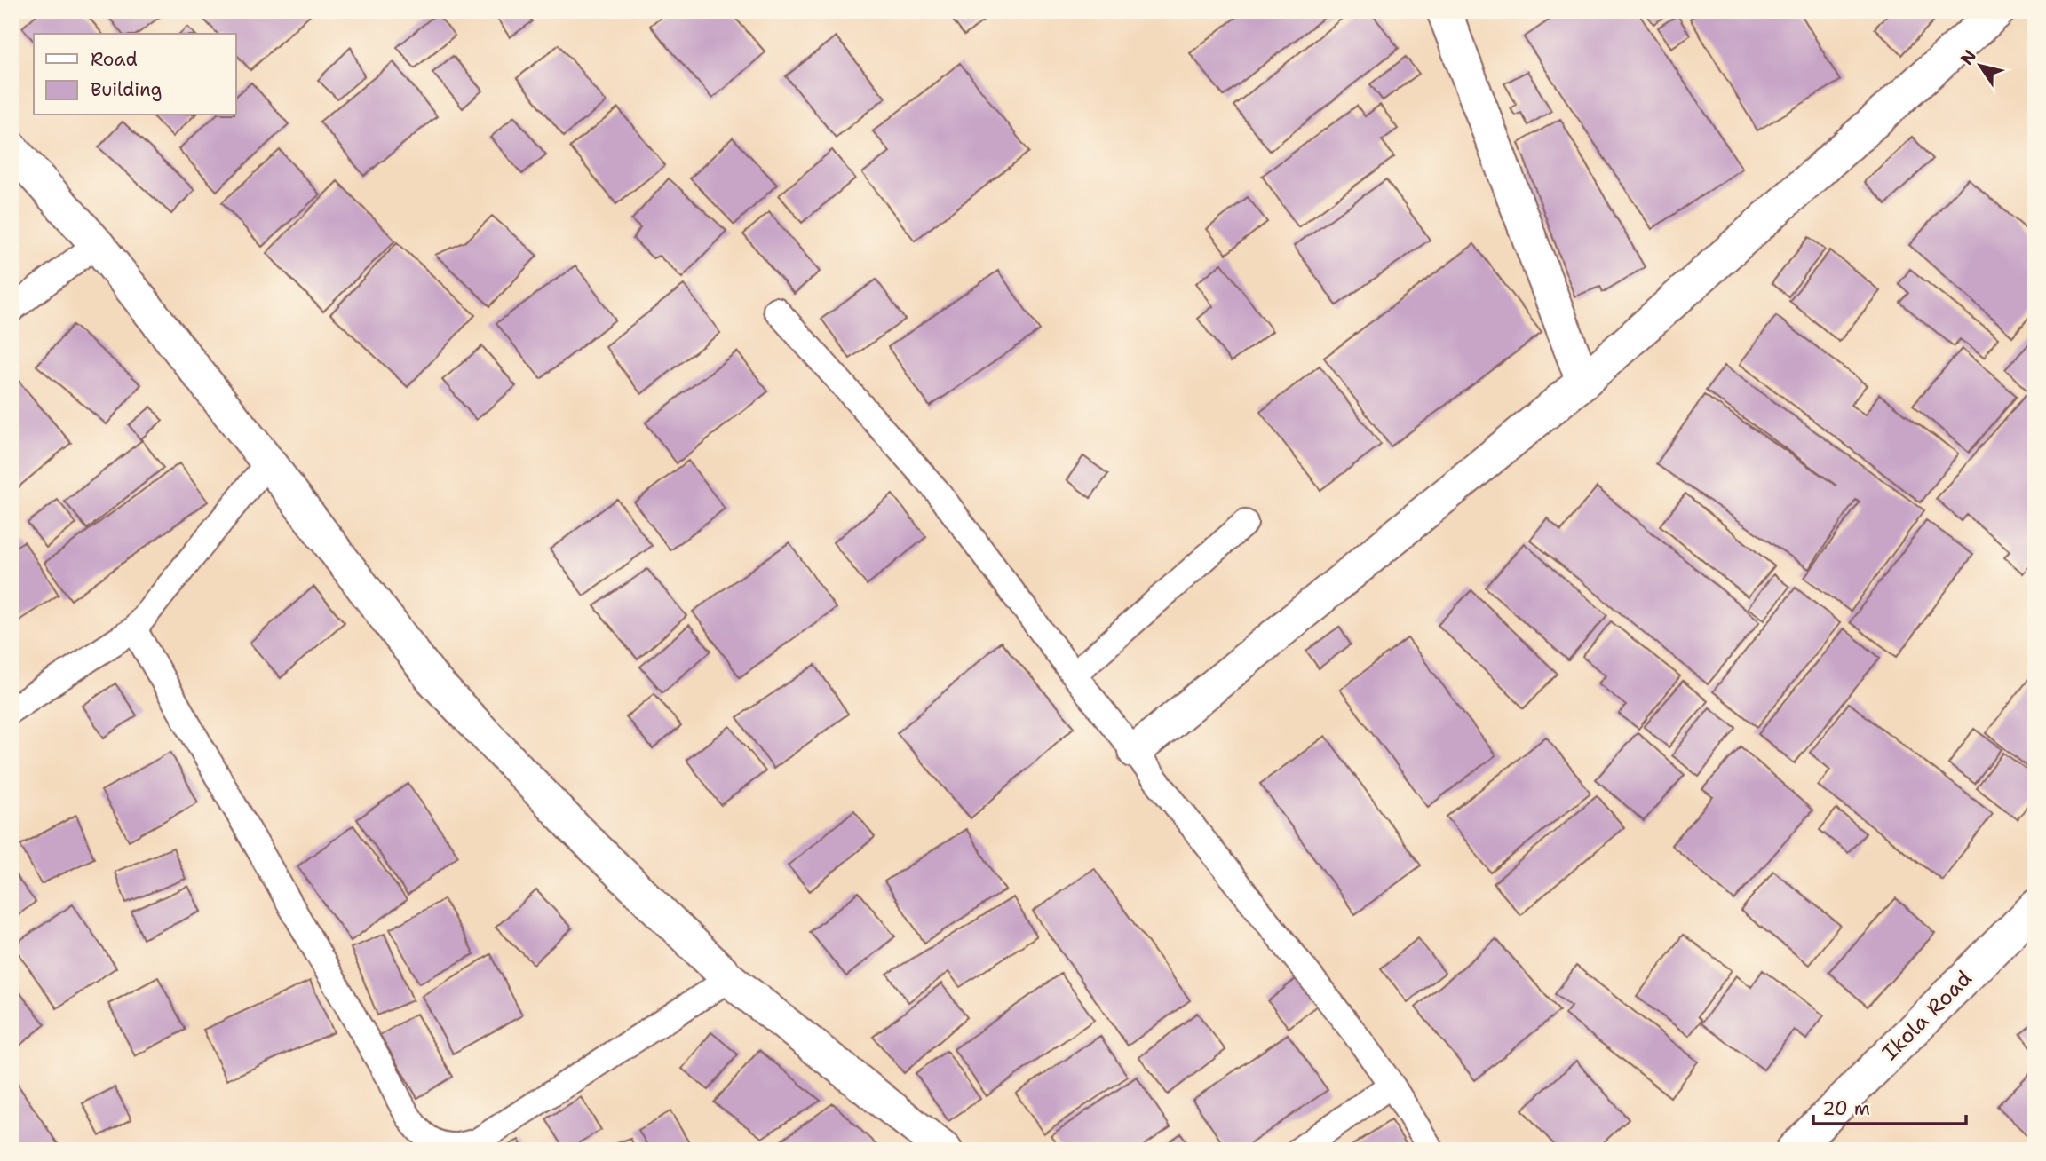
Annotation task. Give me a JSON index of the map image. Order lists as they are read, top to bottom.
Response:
{
  "streets": {
    "street": ["Ikola Road"]
  },
  "legend": ["Road", "Building"],
  "scale_bar": "20 m",
  "north": "top left"
}
